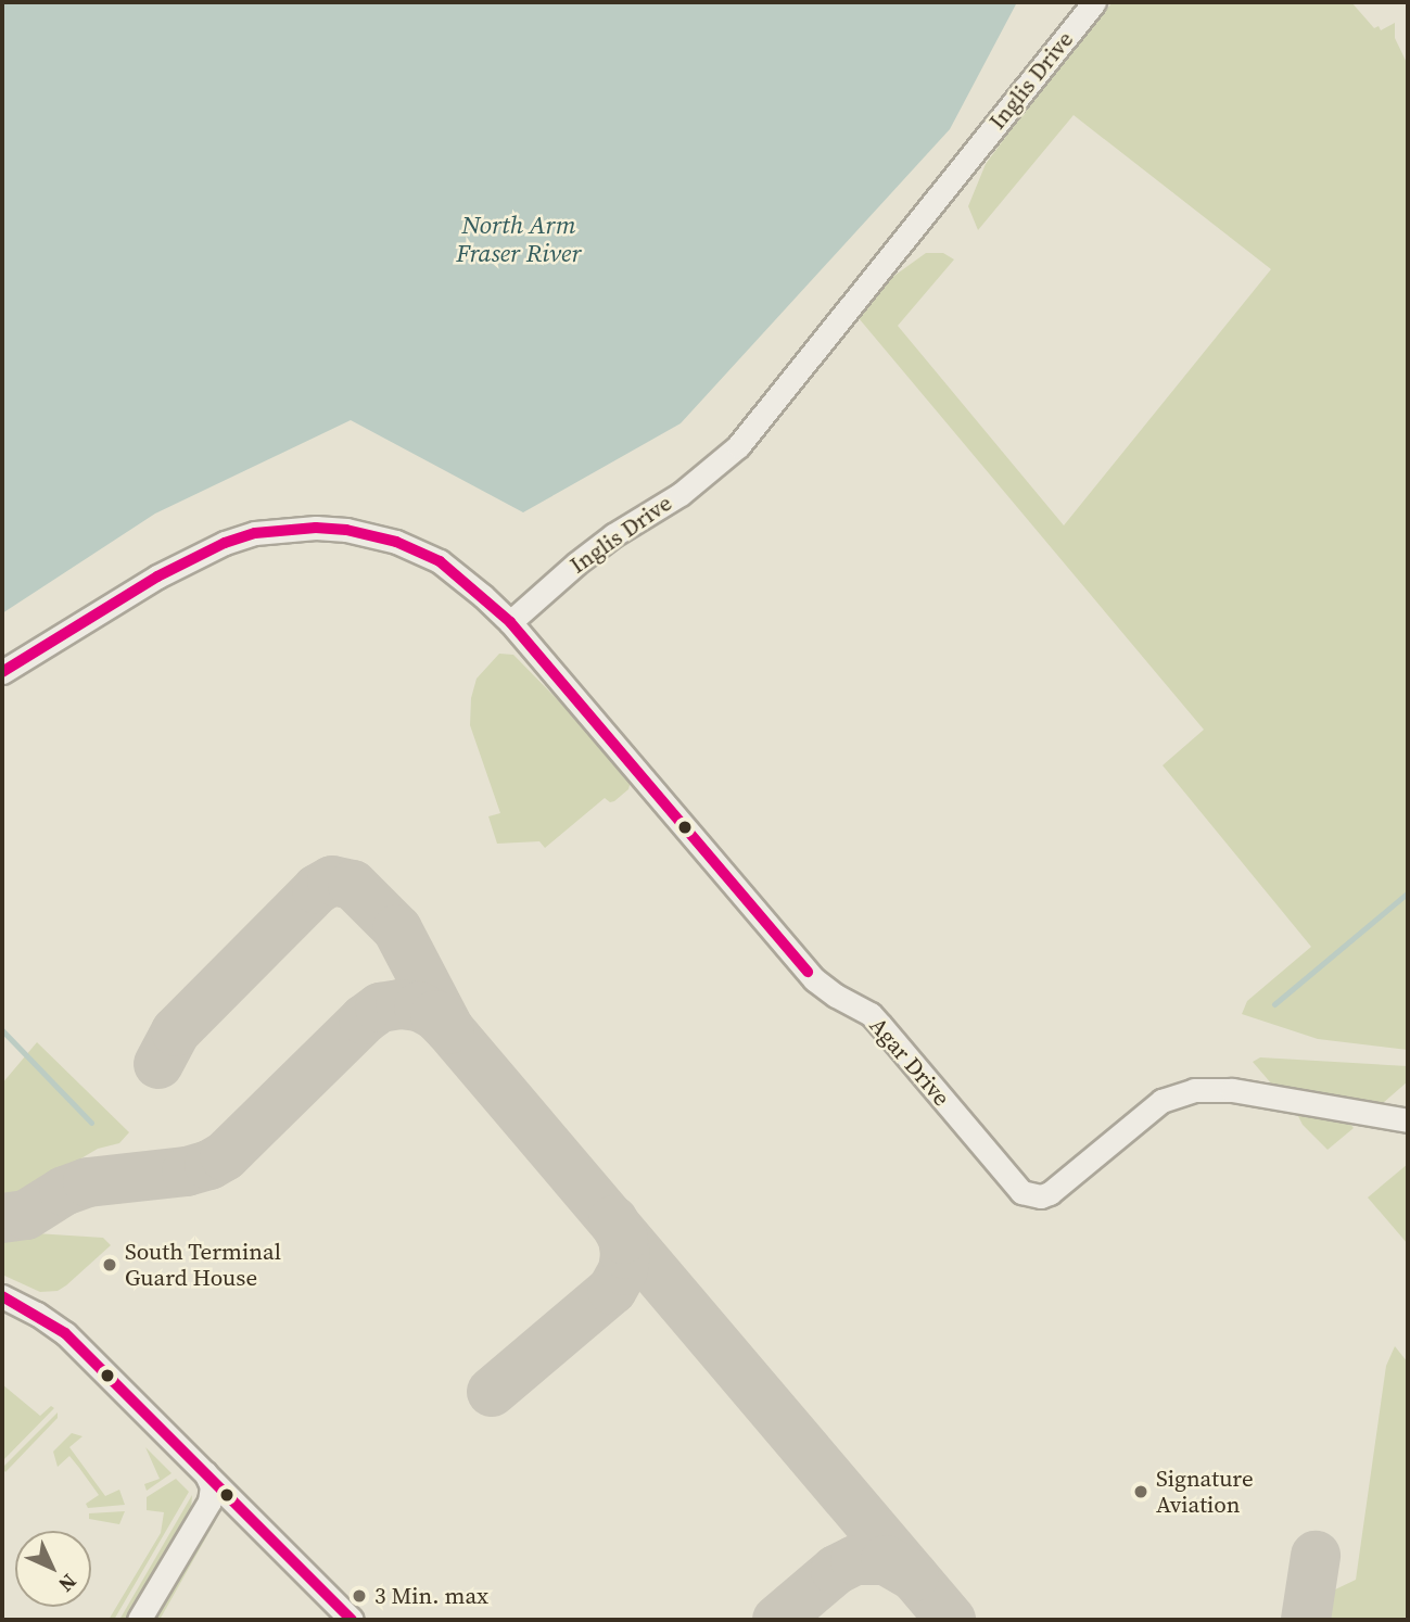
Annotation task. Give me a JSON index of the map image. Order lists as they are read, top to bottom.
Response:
{
  "streets": {
    "street": ["Inglis Drive", "Agar Drive"]
  },
  "crossings": [
    ["Inglis Drive", "Agar Drive"]
  ],
  "water": ["North Arm Fraser River"],
  "places": ["South Terminal Guard House", "Signature Aviation", "3 Min. max"],
  "north": "bottom right"
}
